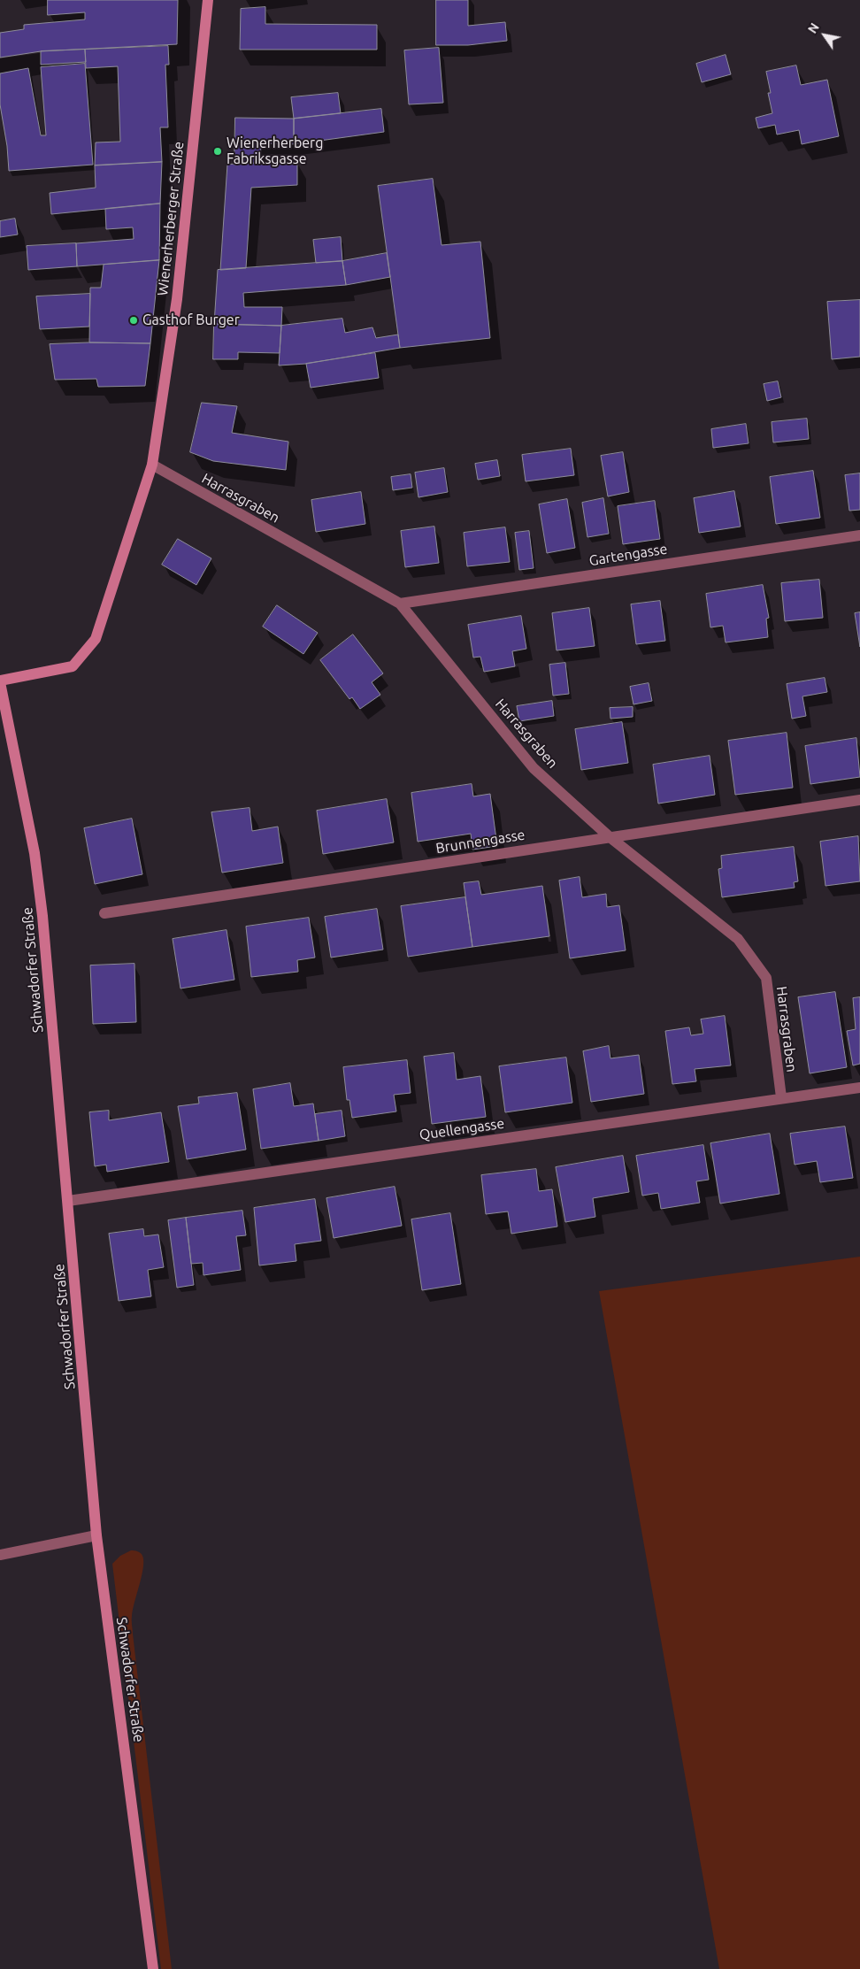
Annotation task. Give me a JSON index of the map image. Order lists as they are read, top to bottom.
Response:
{
  "streets": {
    "main road": ["Wienerherberger Straße", "Schwadorfer Straße"],
    "street": [
      "Harrasgraben",
      "Gartengasse",
      "Brunnengasse",
      "Quellengasse"
    ]
  },
  "crossings": [
    ["Wienerherberger Straße", "Harrasgraben"],
    ["Wienerherberger Straße", "Schwadorfer Straße"],
    ["Harrasgraben", "Gartengasse"],
    ["Harrasgraben", "Brunnengasse"],
    ["Harrasgraben", "Quellengasse"],
    ["Schwadorfer Straße", "Quellengasse"]
  ],
  "places": ["Wienerherberg Fabriksgasse", "Gasthof Burger"],
  "north": "top left"
}
